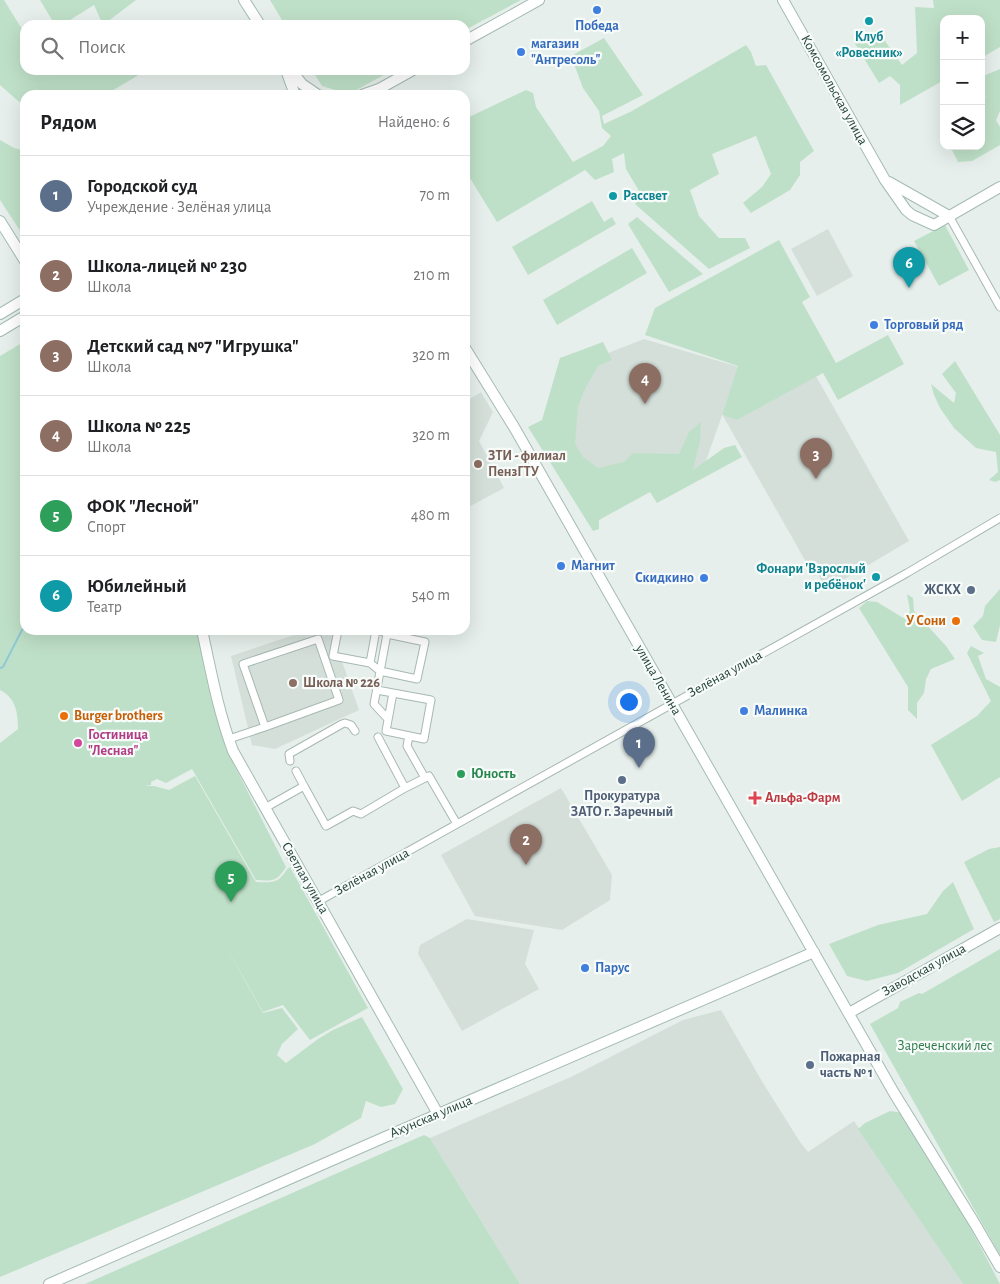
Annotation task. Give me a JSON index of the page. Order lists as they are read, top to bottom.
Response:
{
  "streets": {
    "main road": [
      "Комсомольская улица",
      "улица Ленина",
      "Светлая улица",
      "Заводская улица",
      "Ахунская улица"
    ],
    "street": ["Зелёная улица"]
  },
  "crossings": [
    ["Зелёная улица", "улица Ленина"],
    ["Зелёная улица", "Светлая улица"],
    ["улица Ленина", "Заводская улица"],
    ["улица Ленина", "Ахунская улица"],
    ["Светлая улица", "Ахунская улица"]
  ],
  "parks": ["Зареченский лес"],
  "places": {
    "other": [
      "Победа",
      "Клуб «Ровесник»",
      "магазин \"Антресоль\"",
      "Рассвет",
      "Торговый ряд",
      "ЗТИ - филиал ПензГТУ",
      "Магнит",
      "Фонари 'Взрослый и ребёнок'",
      "Скидкино",
      "ЖСКХ",
      "У Сони",
      "Школа № 226",
      "Малинка",
      "Burger brothers",
      "Гостиница \"Лесная\"",
      "Юность",
      "Прокуратура ЗАТО г. Заречный",
      "Парус",
      "Пожарная часть № 1"
    ],
    "health": ["Альфа-Фарм"]
  },
  "page": {
    "map_buttons": ["+", "−"],
    "search": "Поиск",
    "heading": ["Рядом", "Найдено: 6"],
    "list": [
      {
        "mark": "1",
        "name": "Городской суд",
        "note": "Учреждение · Зелёная улица",
        "value": "70 m"
      },
      {
        "mark": "2",
        "name": "Школа-лицей № 230",
        "note": "Школа",
        "value": "210 m"
      },
      {
        "mark": "3",
        "name": "Детский сад №7 \"Игрушка\"",
        "note": "Школа",
        "value": "320 m"
      },
      {
        "mark": "4",
        "name": "Школа № 225",
        "note": "Школа",
        "value": "320 m"
      },
      {
        "mark": "5",
        "name": "ФОК \"Лесной\"",
        "note": "Спорт",
        "value": "480 m"
      },
      {
        "mark": "6",
        "name": "Юбилейный",
        "note": "Театр",
        "value": "540 m"
      }
    ],
    "pins": [
      "6",
      "4",
      "3",
      "1",
      "2",
      "5"
    ]
  }
}
